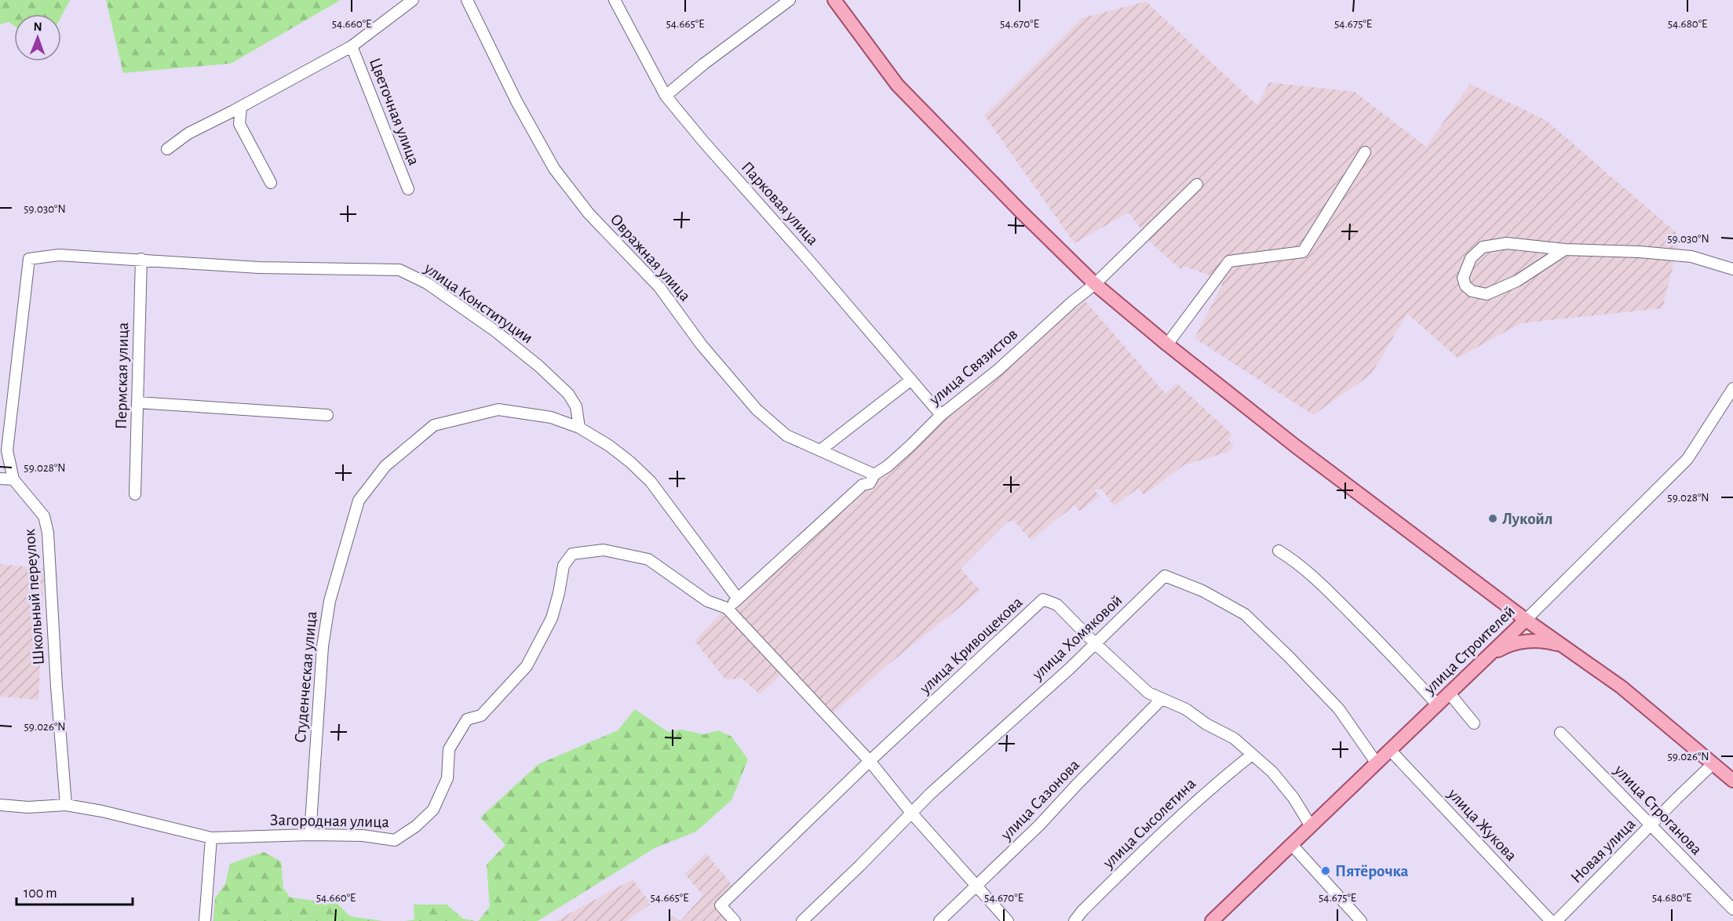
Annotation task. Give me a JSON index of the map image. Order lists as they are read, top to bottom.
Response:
{
  "streets": {
    "main road": ["улица Строителей"],
    "street": [
      "Цветочная улица",
      "Парковая улица",
      "Овражная улица",
      "улица Конституции",
      "улица Связистов",
      "Пермская улица",
      "Школьный переулок",
      "улица Хомяковой",
      "улица Кривощекова",
      "Студенческая улица",
      "улица Сазонова",
      "улица Строганова",
      "Загородная улица",
      "улица Сысолетина",
      "улица Жукова",
      "Новая улица"
    ]
  },
  "crossings": [
    ["Парковая улица", "улица Связистов"],
    ["Овражная улица", "улица Связистов"],
    ["улица Конституции", "Пермская улица"],
    ["улица Конституции", "Школьный переулок"],
    ["улица Конституции", "Студенческая улица"],
    ["улица Связистов", "Загородная улица"],
    ["Школьный переулок", "Загородная улица"],
    ["улица Хомяковой", "улица Кривощекова"],
    ["улица Хомяковой", "улица Строителей"],
    ["улица Строителей", "улица Жукова"],
    ["Студенческая улица", "Загородная улица"],
    ["улица Строганова", "Новая улица"]
  ],
  "places": ["Лукойл", "Пятёрочка"],
  "scale_bar": "100 m",
  "north": "top",
  "coordinates": [
    "54.660°E",
    "54.665°E",
    "54.670°E",
    "54.675°E",
    "54.680°E",
    "59.030°N",
    "59.028°N",
    "59.026°N"
  ]
}
